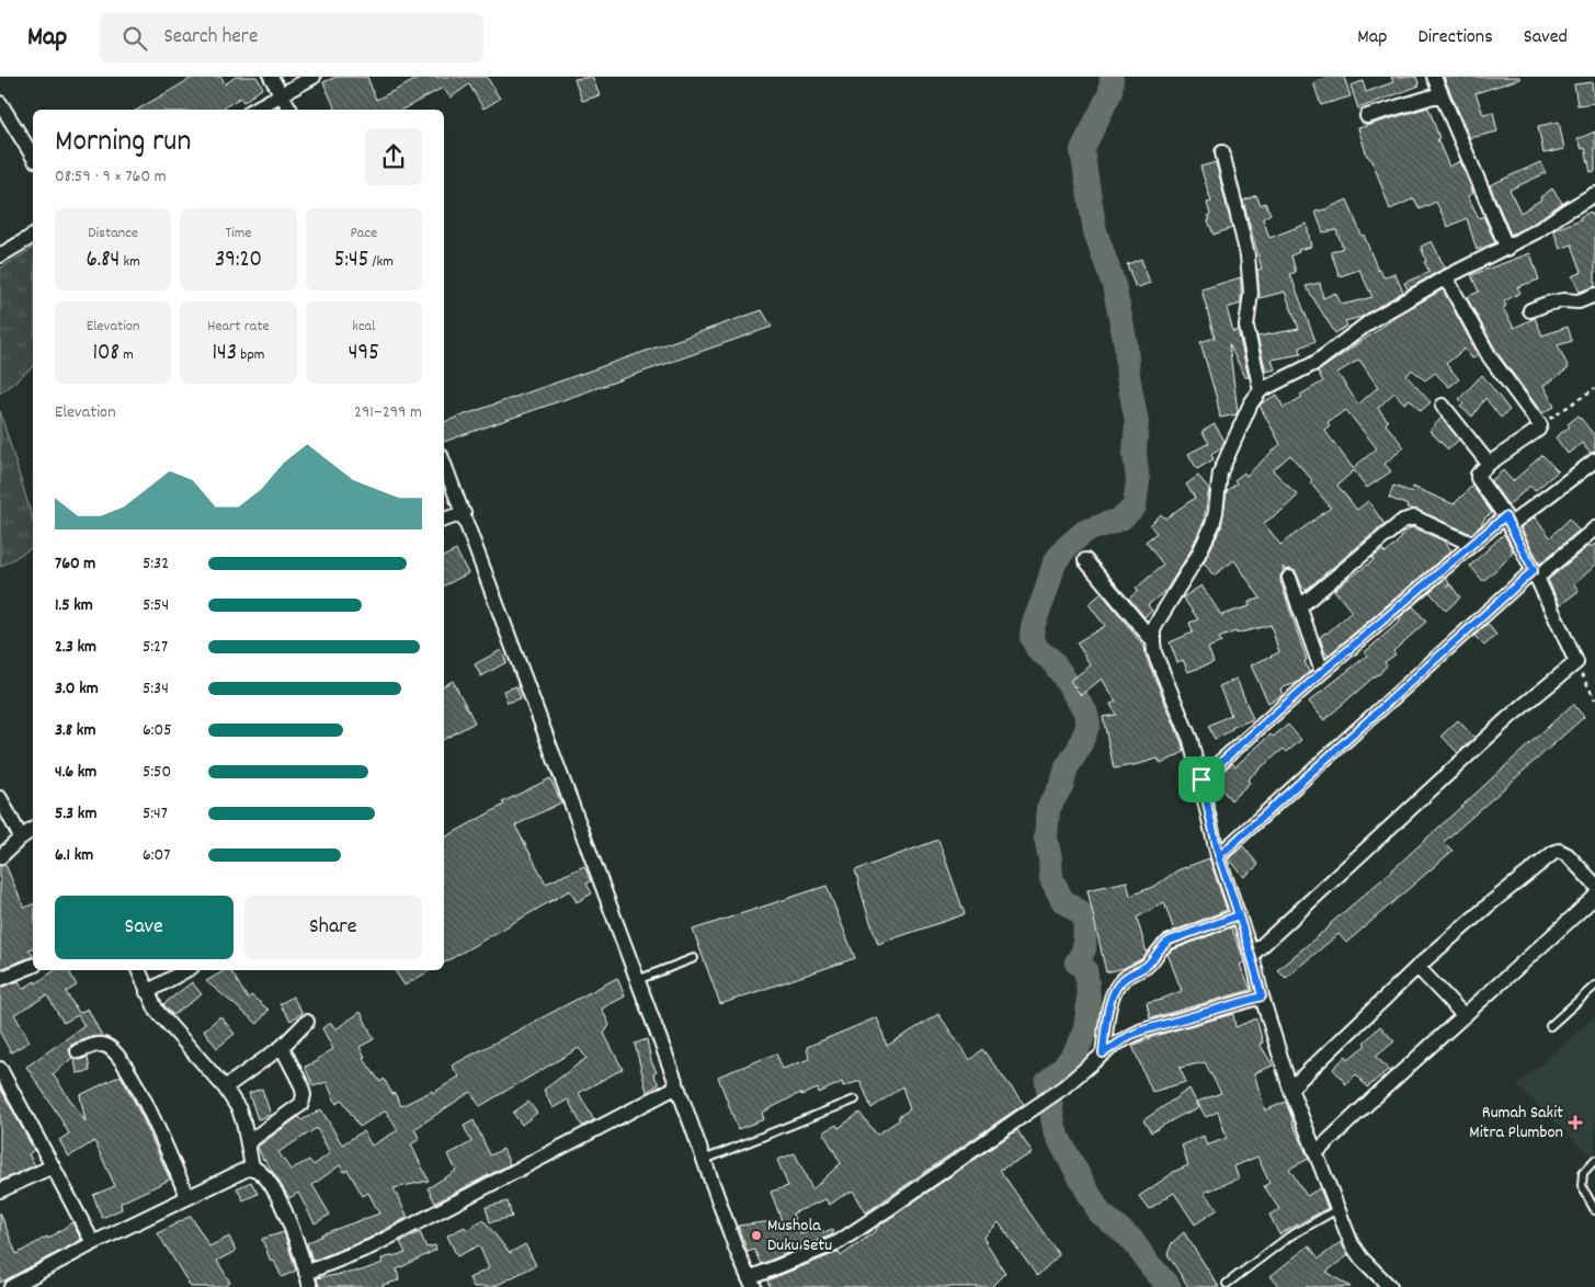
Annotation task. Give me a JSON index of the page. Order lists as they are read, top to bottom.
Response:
{
  "places": {
    "health": ["Rumah Sakit Mitra Plumbon"],
    "other": ["Mushola Duku Setu"]
  },
  "page": {
    "header": "Map",
    "search": "Search here",
    "nav": ["Map", "Directions", "Saved"],
    "heading": ["Morning run", "08:59 · 9 × 760 m"],
    "stats": [
      ["Distance", "6.84 km"],
      ["Time", "39:20"],
      ["Pace", "5:45 /km"],
      ["Elevation", "108 m"],
      ["Heart rate", "143 bpm"],
      ["kcal", "495"]
    ],
    "chart": ["Elevation", "291–299 m"],
    "list": [
      {
        "name": "760 m",
        "note": "5:32"
      },
      {
        "name": "1.5 km",
        "note": "5:54"
      },
      {
        "name": "2.3 km",
        "note": "5:27"
      },
      {
        "name": "3.0 km",
        "note": "5:34"
      },
      {
        "name": "3.8 km",
        "note": "6:05"
      },
      {
        "name": "4.6 km",
        "note": "5:50"
      },
      {
        "name": "5.3 km",
        "note": "5:47"
      },
      {
        "name": "6.1 km",
        "note": "6:07"
      }
    ],
    "buttons": ["Save", "Share"]
  }
}
